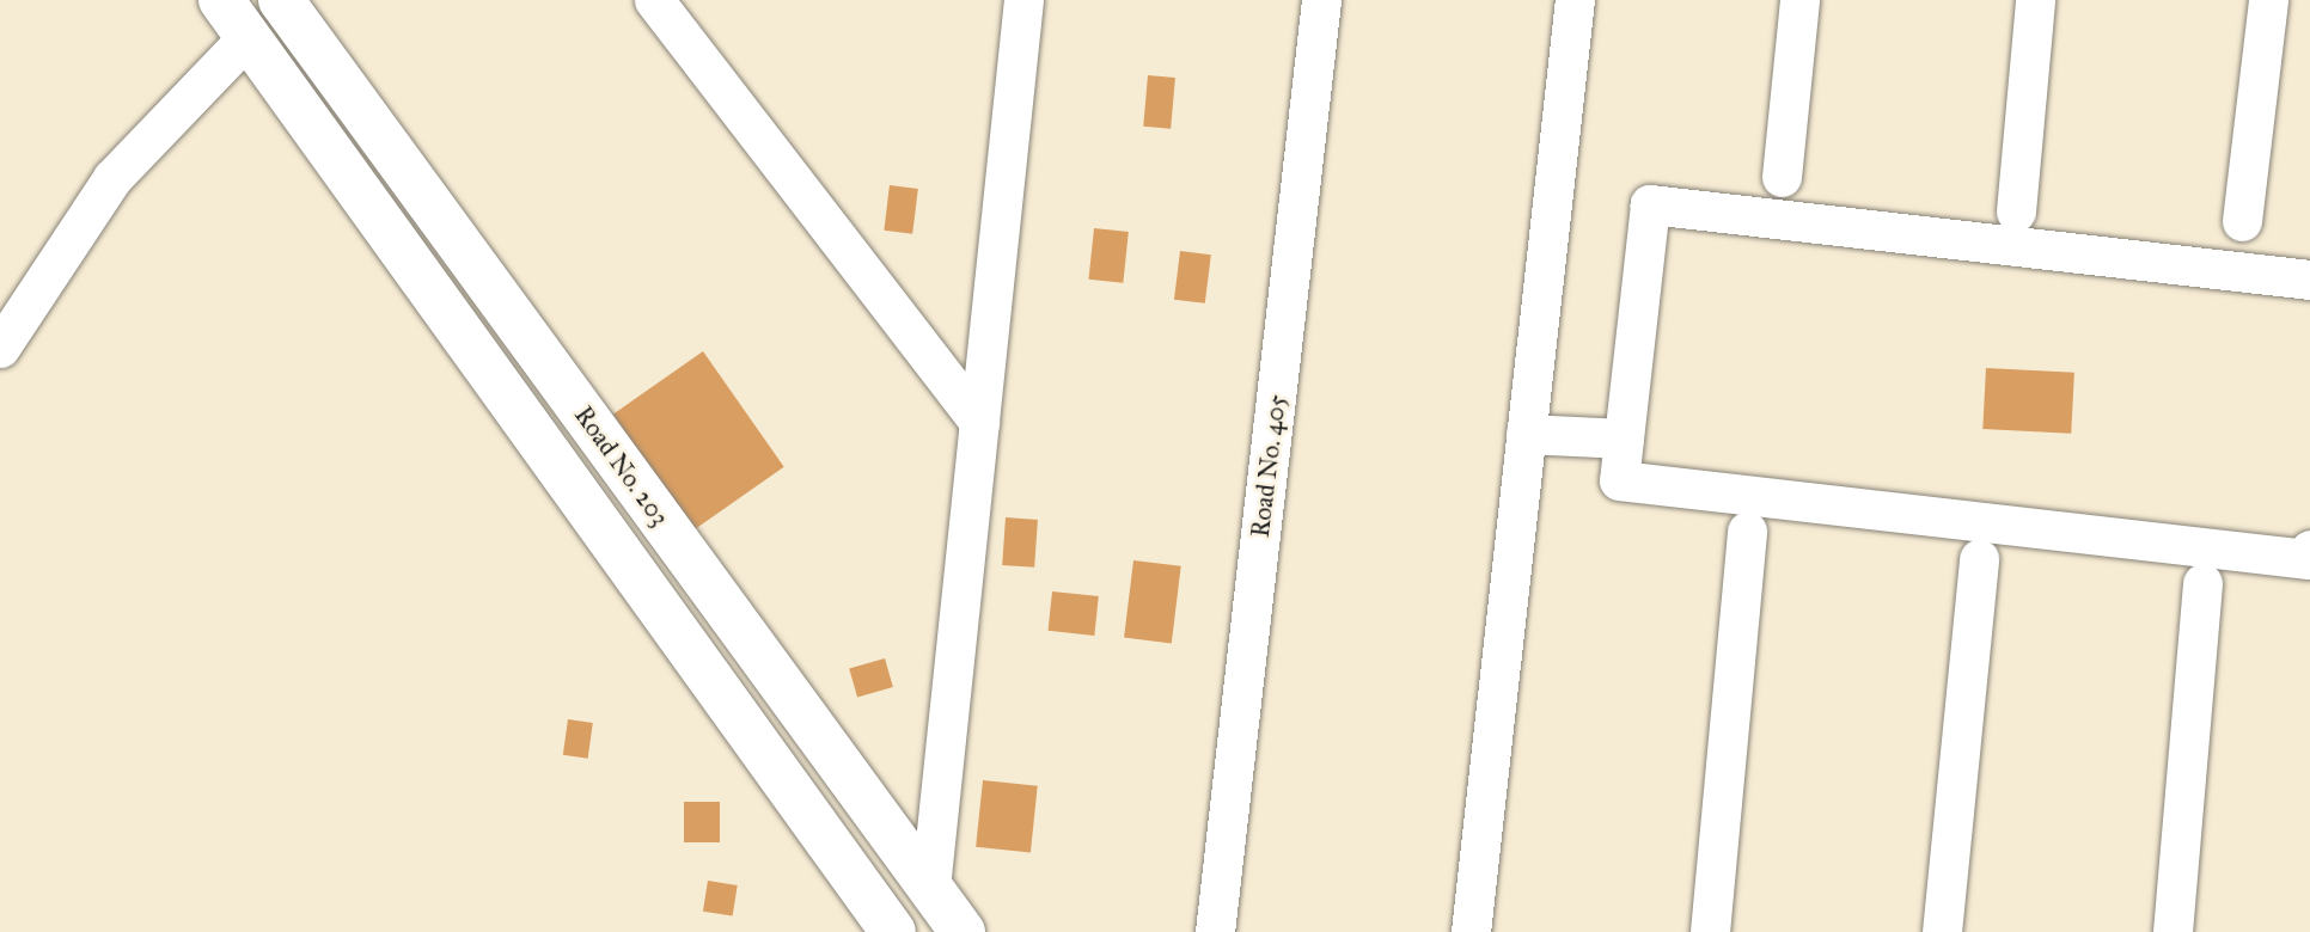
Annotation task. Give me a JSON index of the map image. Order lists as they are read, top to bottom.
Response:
{
  "streets": {
    "street": ["Road No. 203", "Road No. 405"]
  }
}
